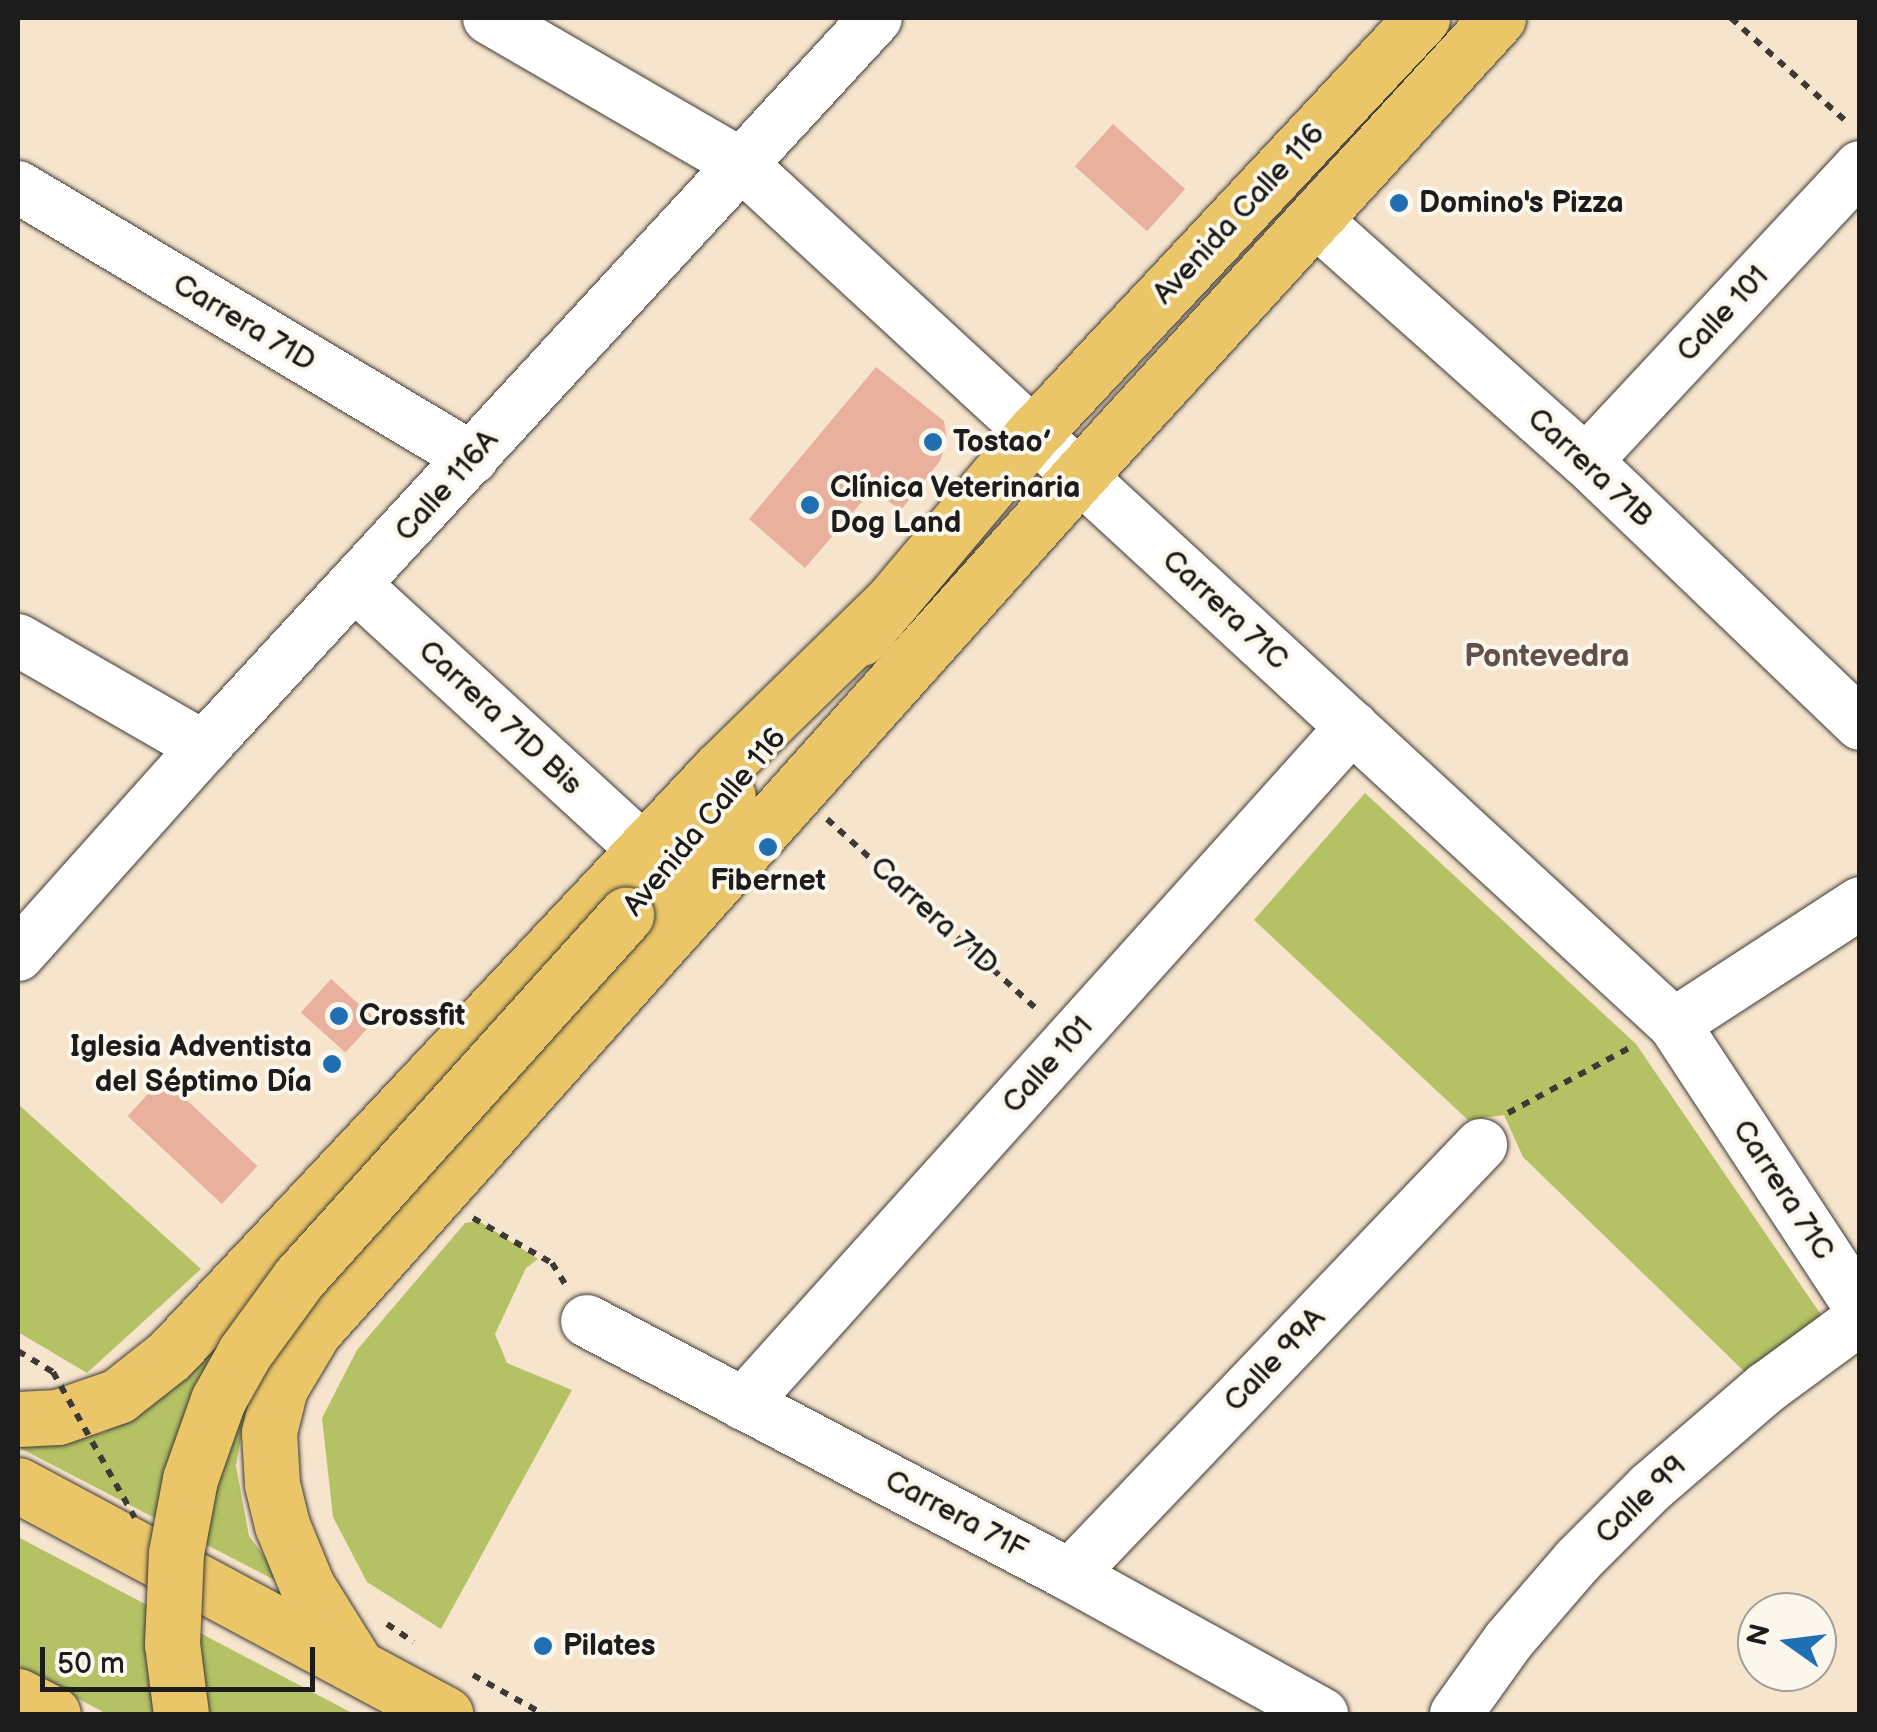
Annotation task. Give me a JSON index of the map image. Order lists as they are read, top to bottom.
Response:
{
  "streets": {
    "main road": ["Avenida Calle 116"],
    "street": [
      "Calle 101",
      "Carrera 71D",
      "Carrera 71B",
      "Calle 116A",
      "Carrera 71C",
      "Carrera 71D Bis",
      "Calle 99A",
      "Calle 99",
      "Carrera 71F"
    ]
  },
  "crossings": [
    ["Avenida Calle 116", "Carrera 71D"],
    ["Avenida Calle 116", "Carrera 71B"],
    ["Avenida Calle 116", "Carrera 71C"],
    ["Calle 101", "Carrera 71D"],
    ["Calle 101", "Carrera 71B"],
    ["Calle 101", "Carrera 71C"],
    ["Calle 101", "Carrera 71F"],
    ["Carrera 71D", "Calle 116A"],
    ["Calle 116A", "Carrera 71C"],
    ["Calle 116A", "Carrera 71D Bis"],
    ["Calle 99A", "Carrera 71F"]
  ],
  "districts": ["Pontevedra"],
  "places": [
    "Domino's Pizza",
    "Tostao’",
    "Clínica Veterinaria Dog Land",
    "Fibernet",
    "Crossfit",
    "Iglesia Adventista del Séptimo Día",
    "Pilates"
  ],
  "scale_bar": "50 m",
  "north": "left"
}
